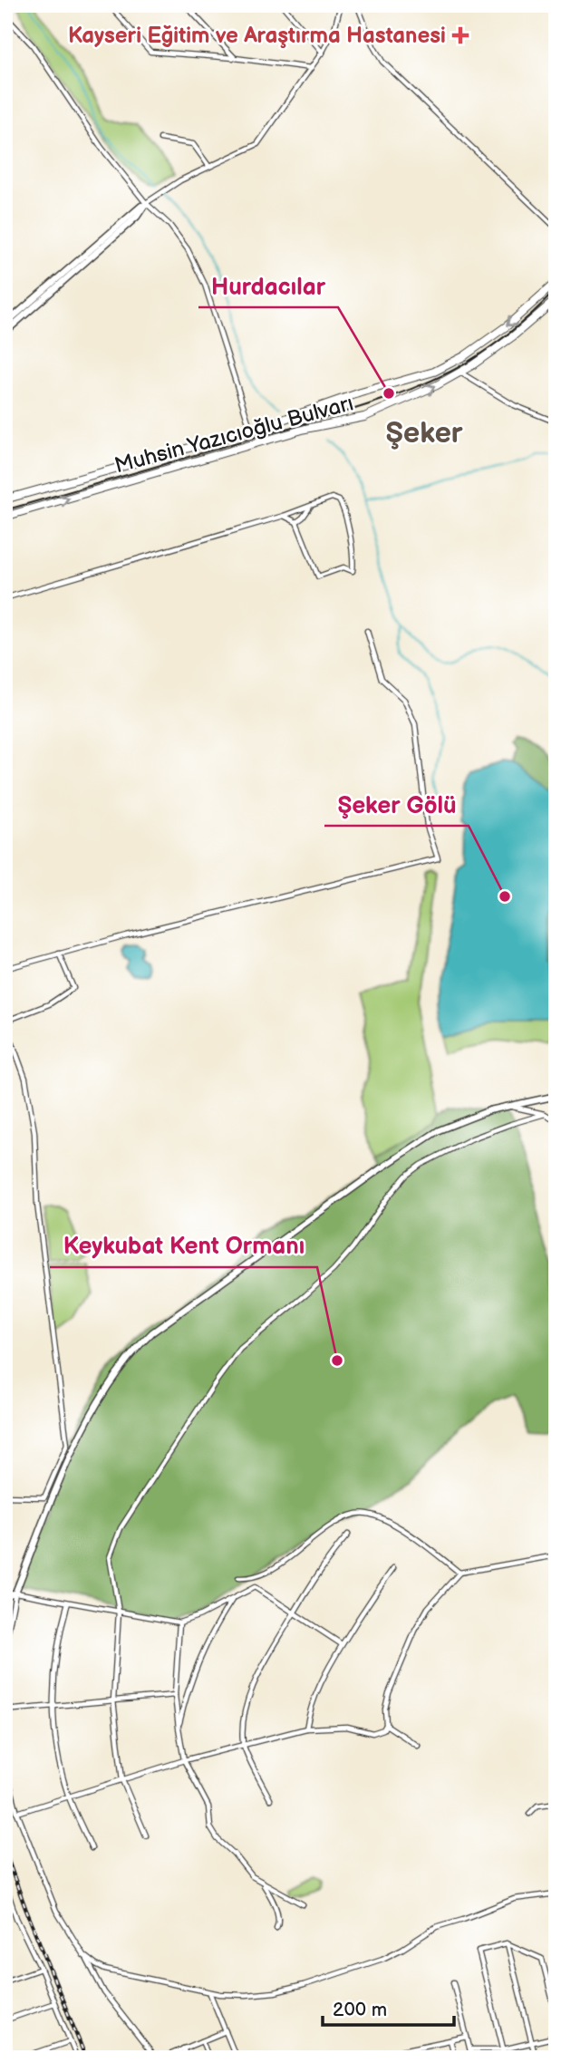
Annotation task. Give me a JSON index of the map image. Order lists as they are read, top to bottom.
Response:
{
  "streets": {
    "highway": ["Muhsin Yazıcıoğlu Bulvarı"]
  },
  "districts": ["Şeker"],
  "places": {
    "health": ["Kayseri Eğitim ve Araştırma Hastanesi"],
    "other": ["Hurdacılar", "Şeker Gölü", "Keykubat Kent Ormanı"]
  },
  "scale_bar": "200 m"
}
